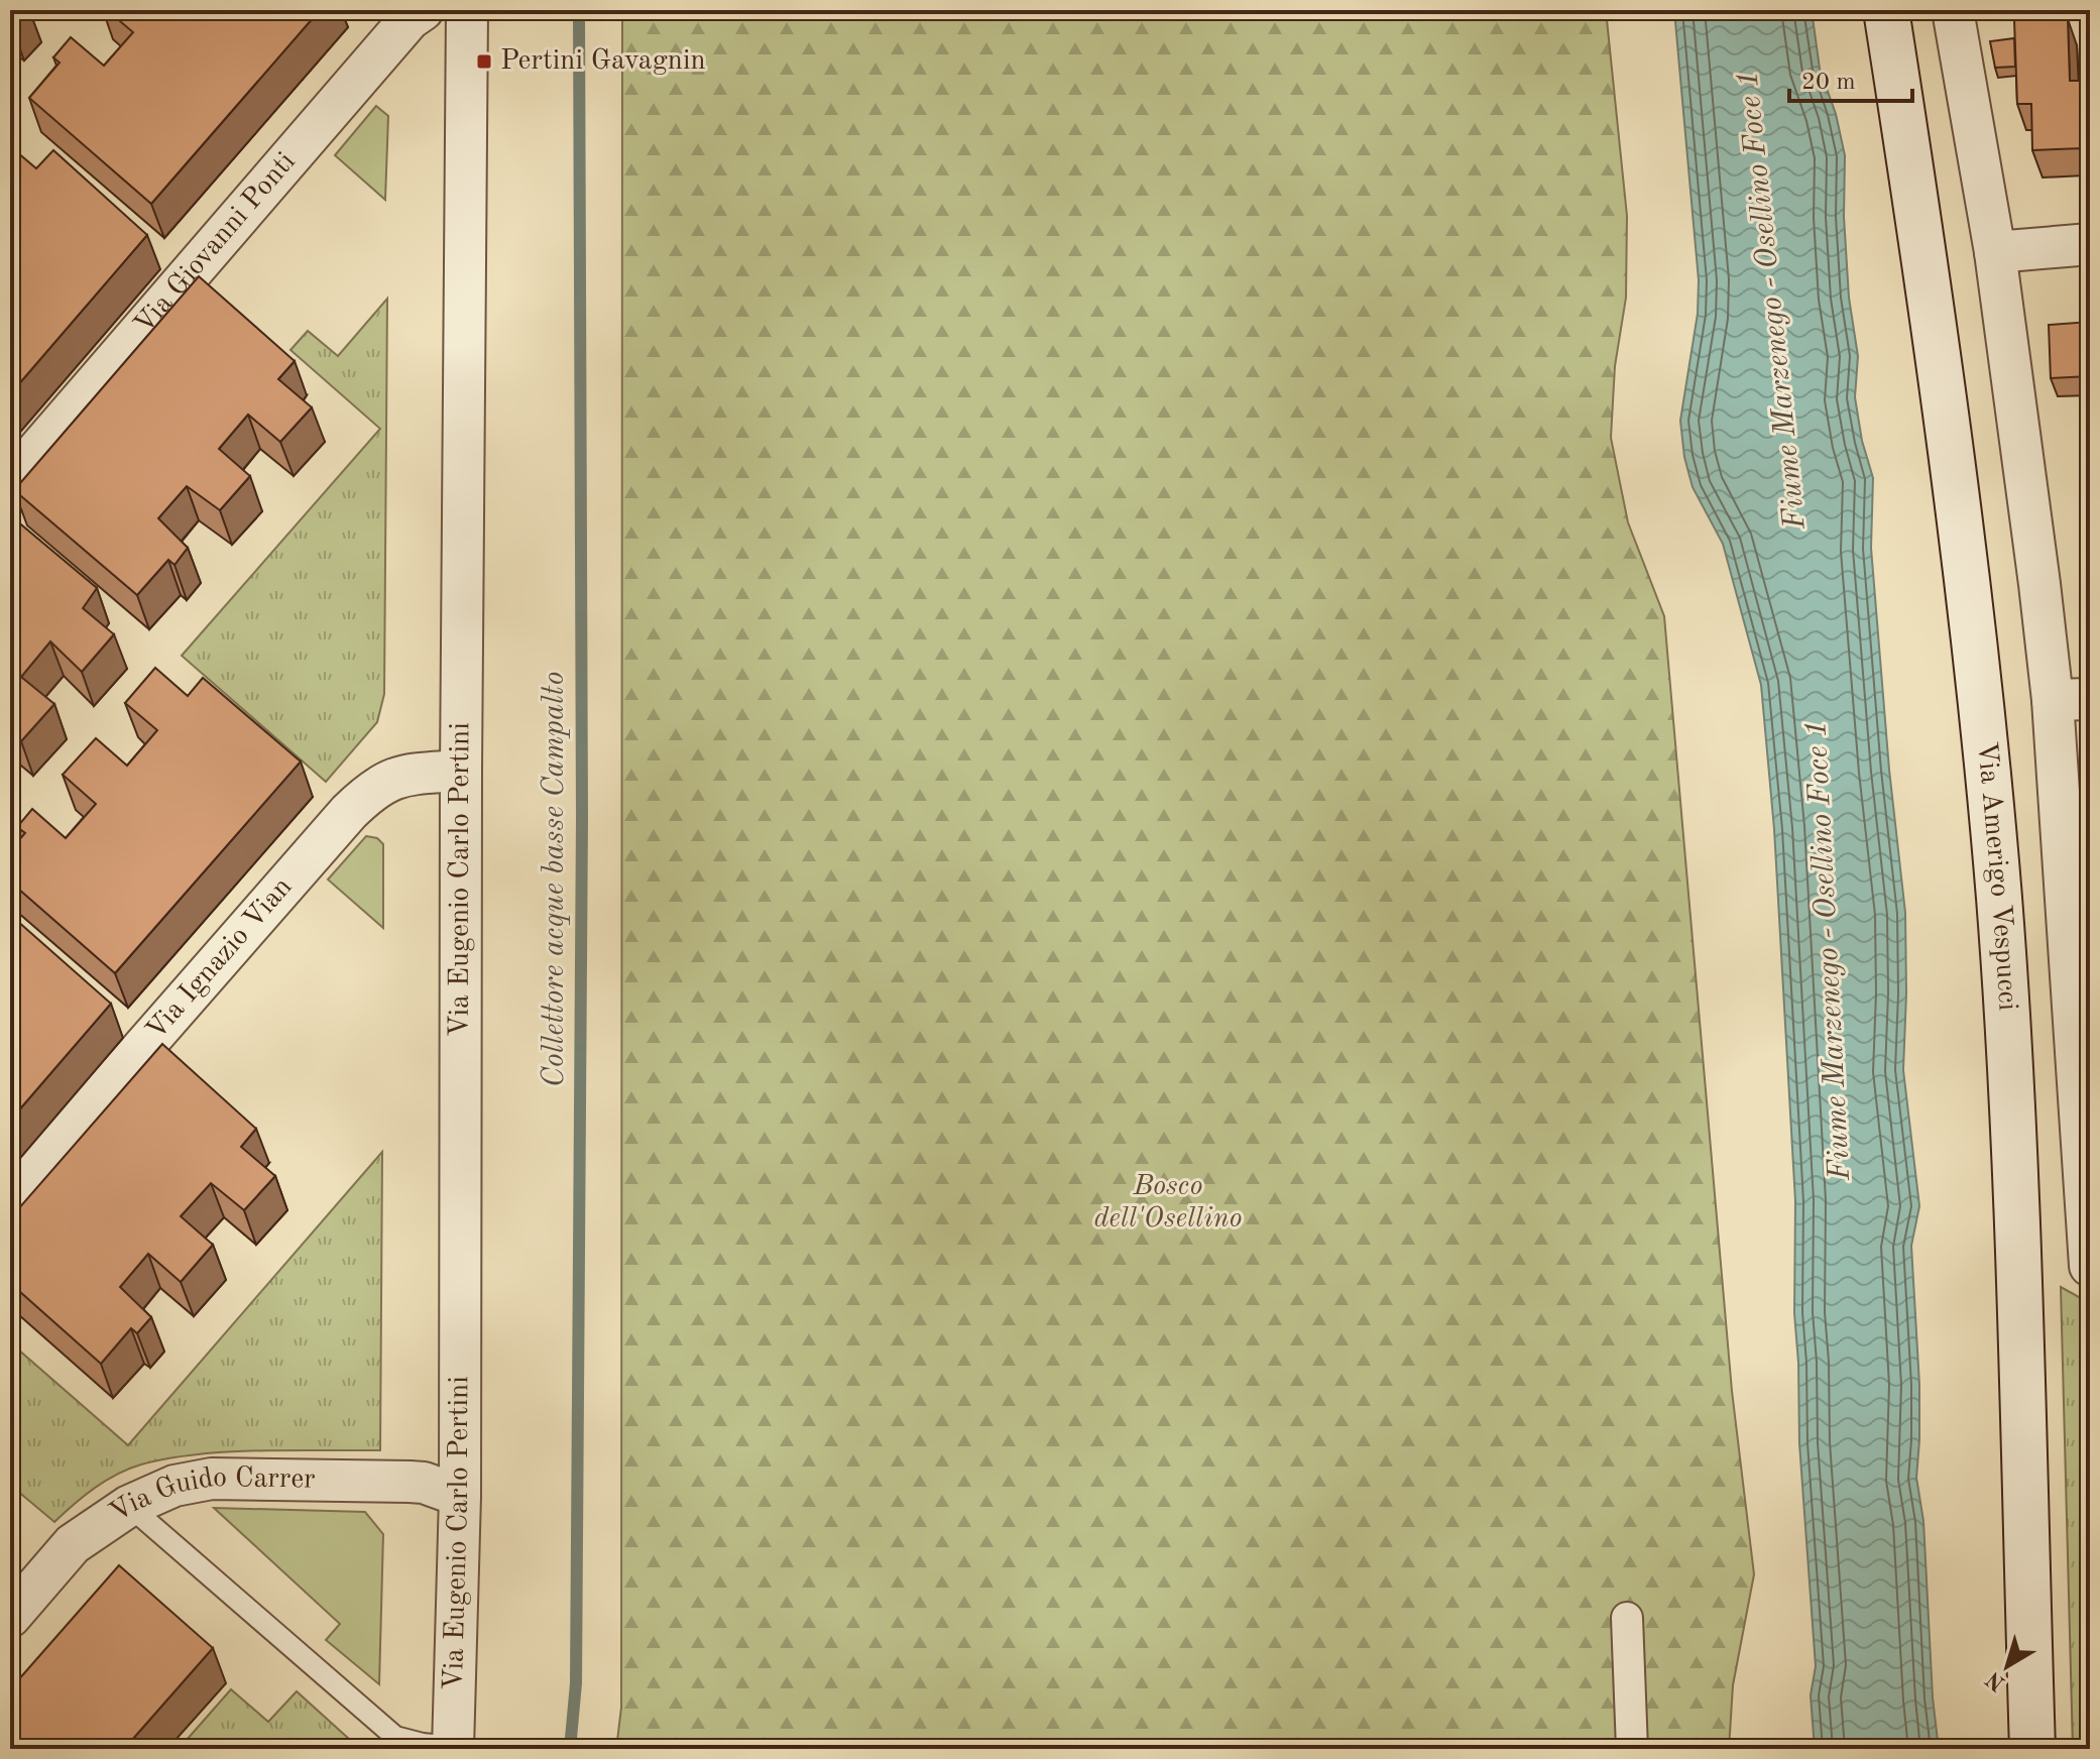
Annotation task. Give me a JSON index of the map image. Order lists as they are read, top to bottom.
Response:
{
  "streets": {
    "main road": ["Via Amerigo Vespucci"],
    "street": [
      "Via Giovanni Ponti",
      "Via Eugenio Carlo Pertini",
      "Via Ignazio Vian",
      "Via Guido Carrer"
    ]
  },
  "crossings": [
    ["Via Eugenio Carlo Pertini", "Via Ignazio Vian"],
    ["Via Eugenio Carlo Pertini", "Via Guido Carrer"]
  ],
  "water": ["Fiume Marzenego - Osellino Foce 1", "Collettore acque basse Campalto"],
  "parks": ["Bosco dell'Osellino"],
  "places": {
    "transit": ["Pertini Gavagnin"]
  },
  "scale_bar": "20 m",
  "north": "bottom left"
}
